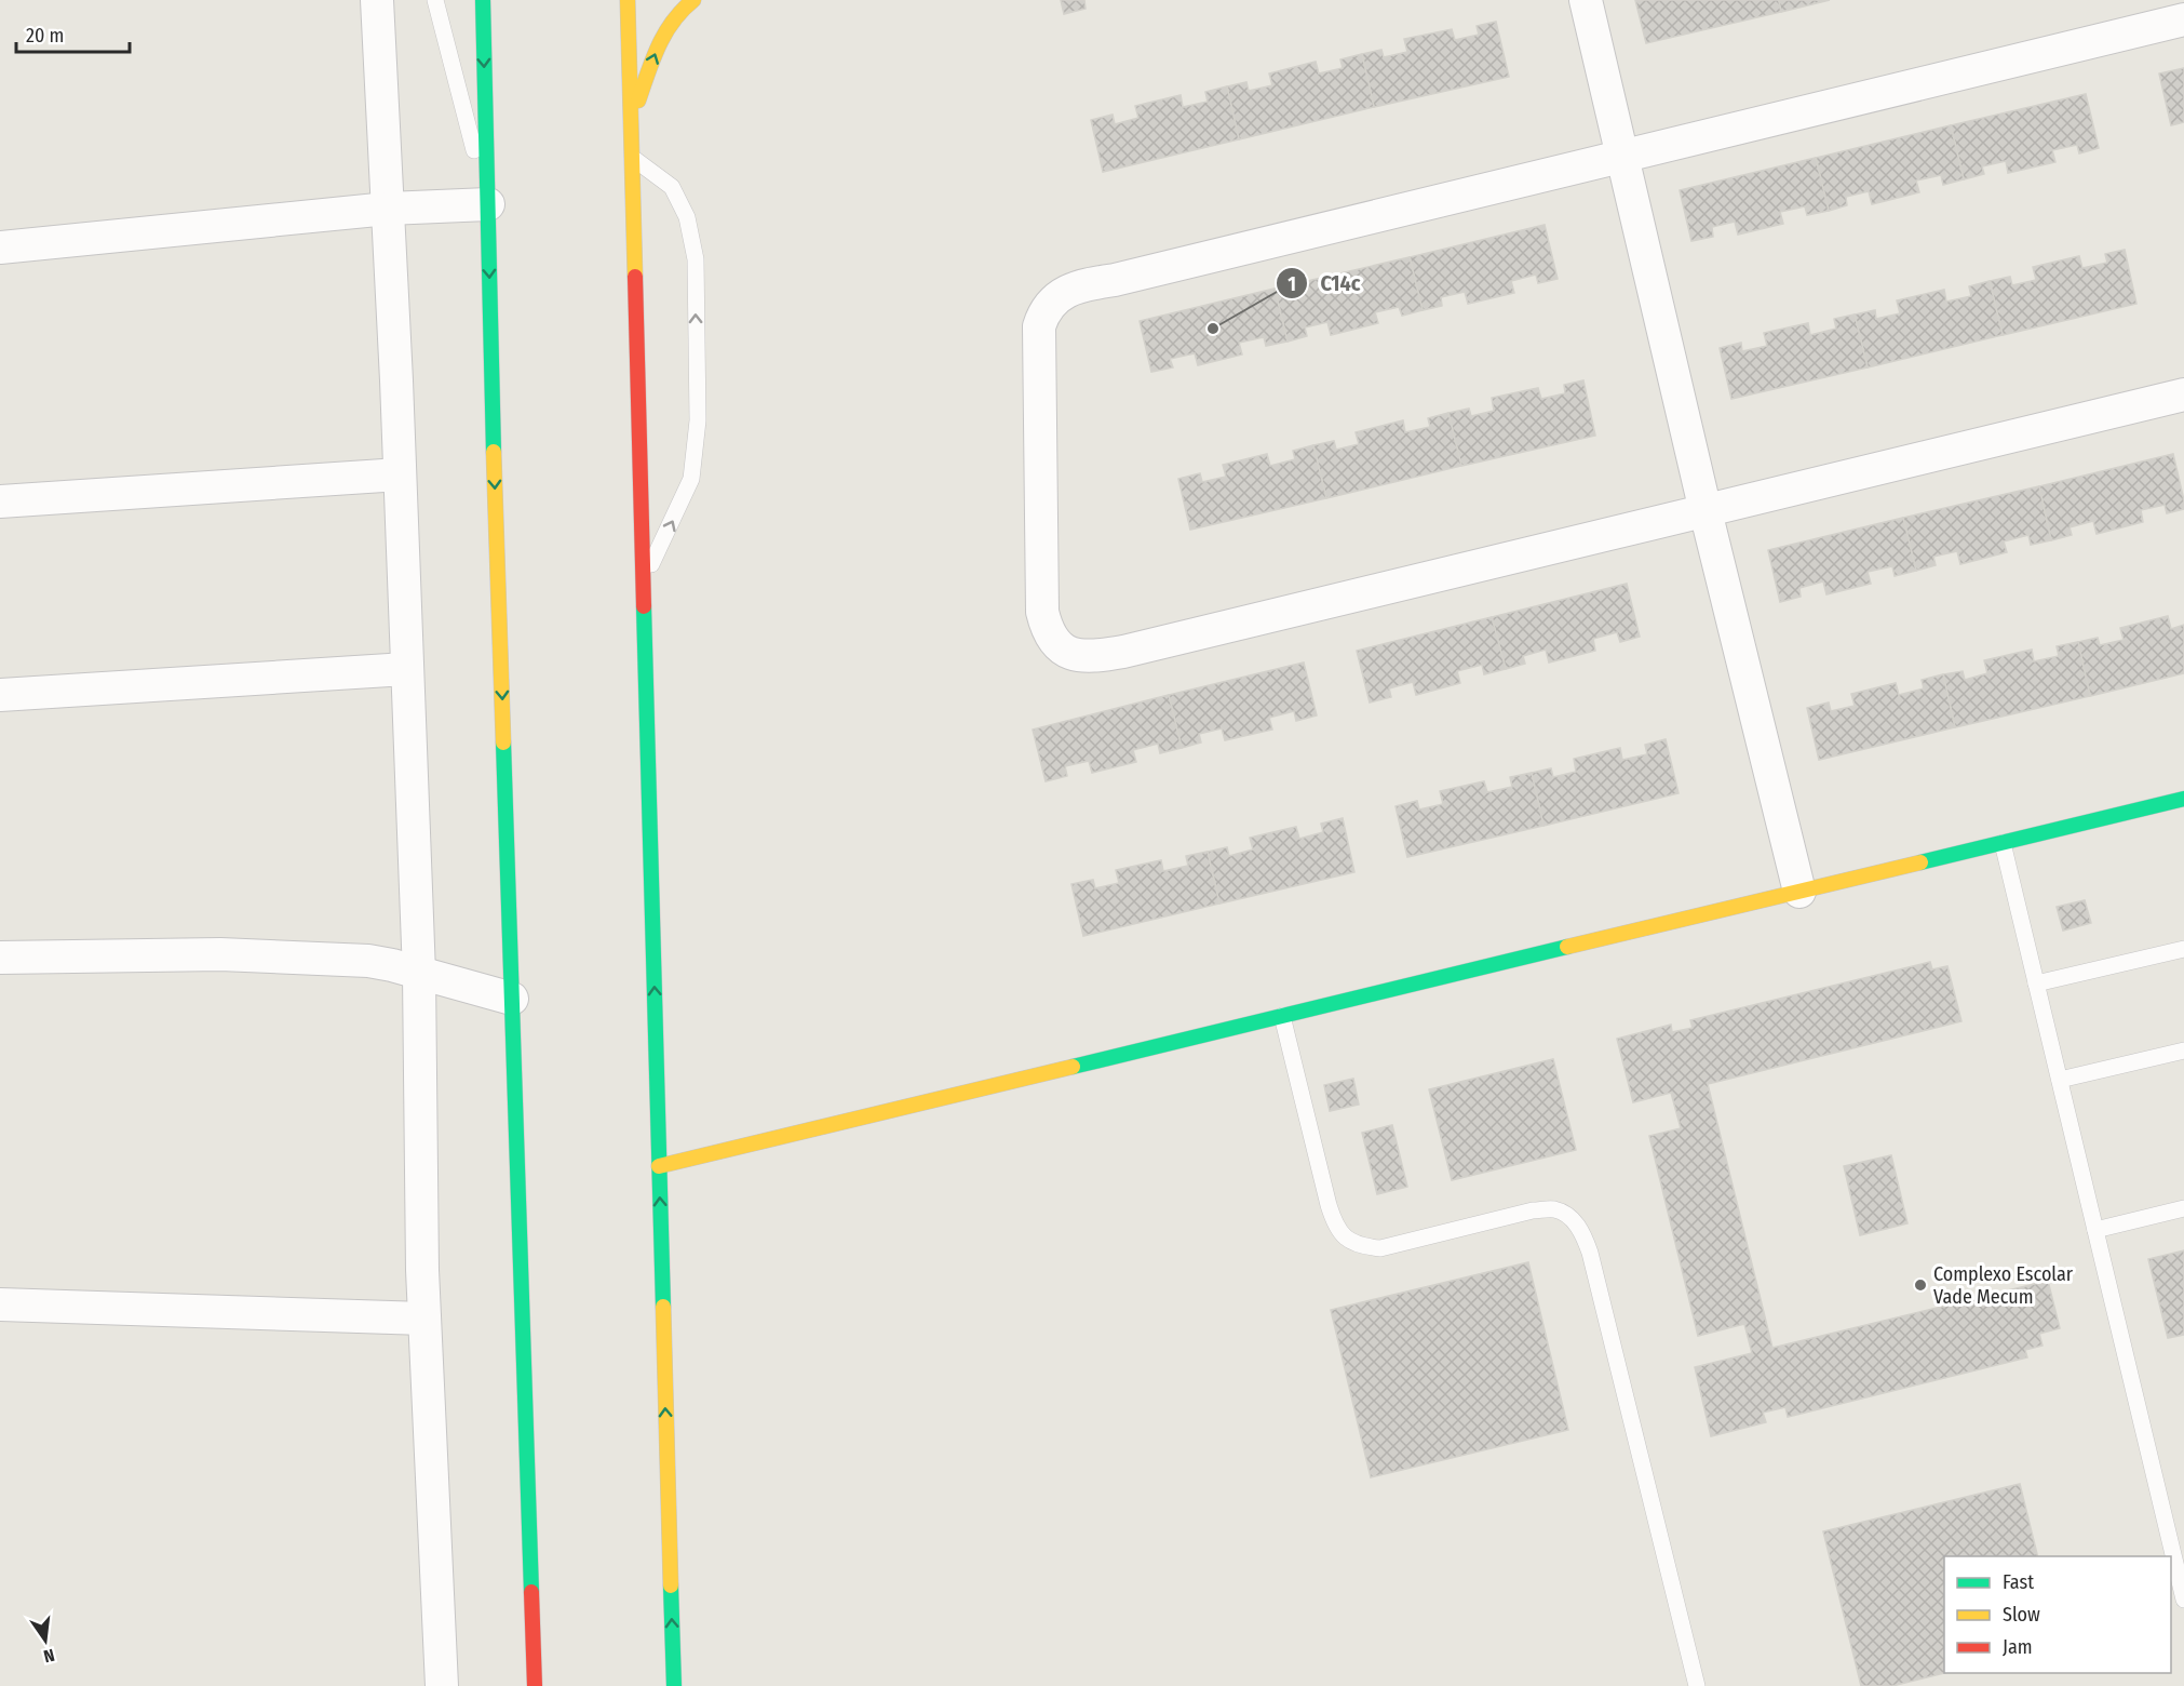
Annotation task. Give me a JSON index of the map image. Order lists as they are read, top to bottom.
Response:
{
  "places": ["C14c", "Complexo Escolar Vade Mecum"],
  "legend": ["Fast", "Slow", "Jam"],
  "scale_bar": "20 m",
  "north": "bottom"
}
